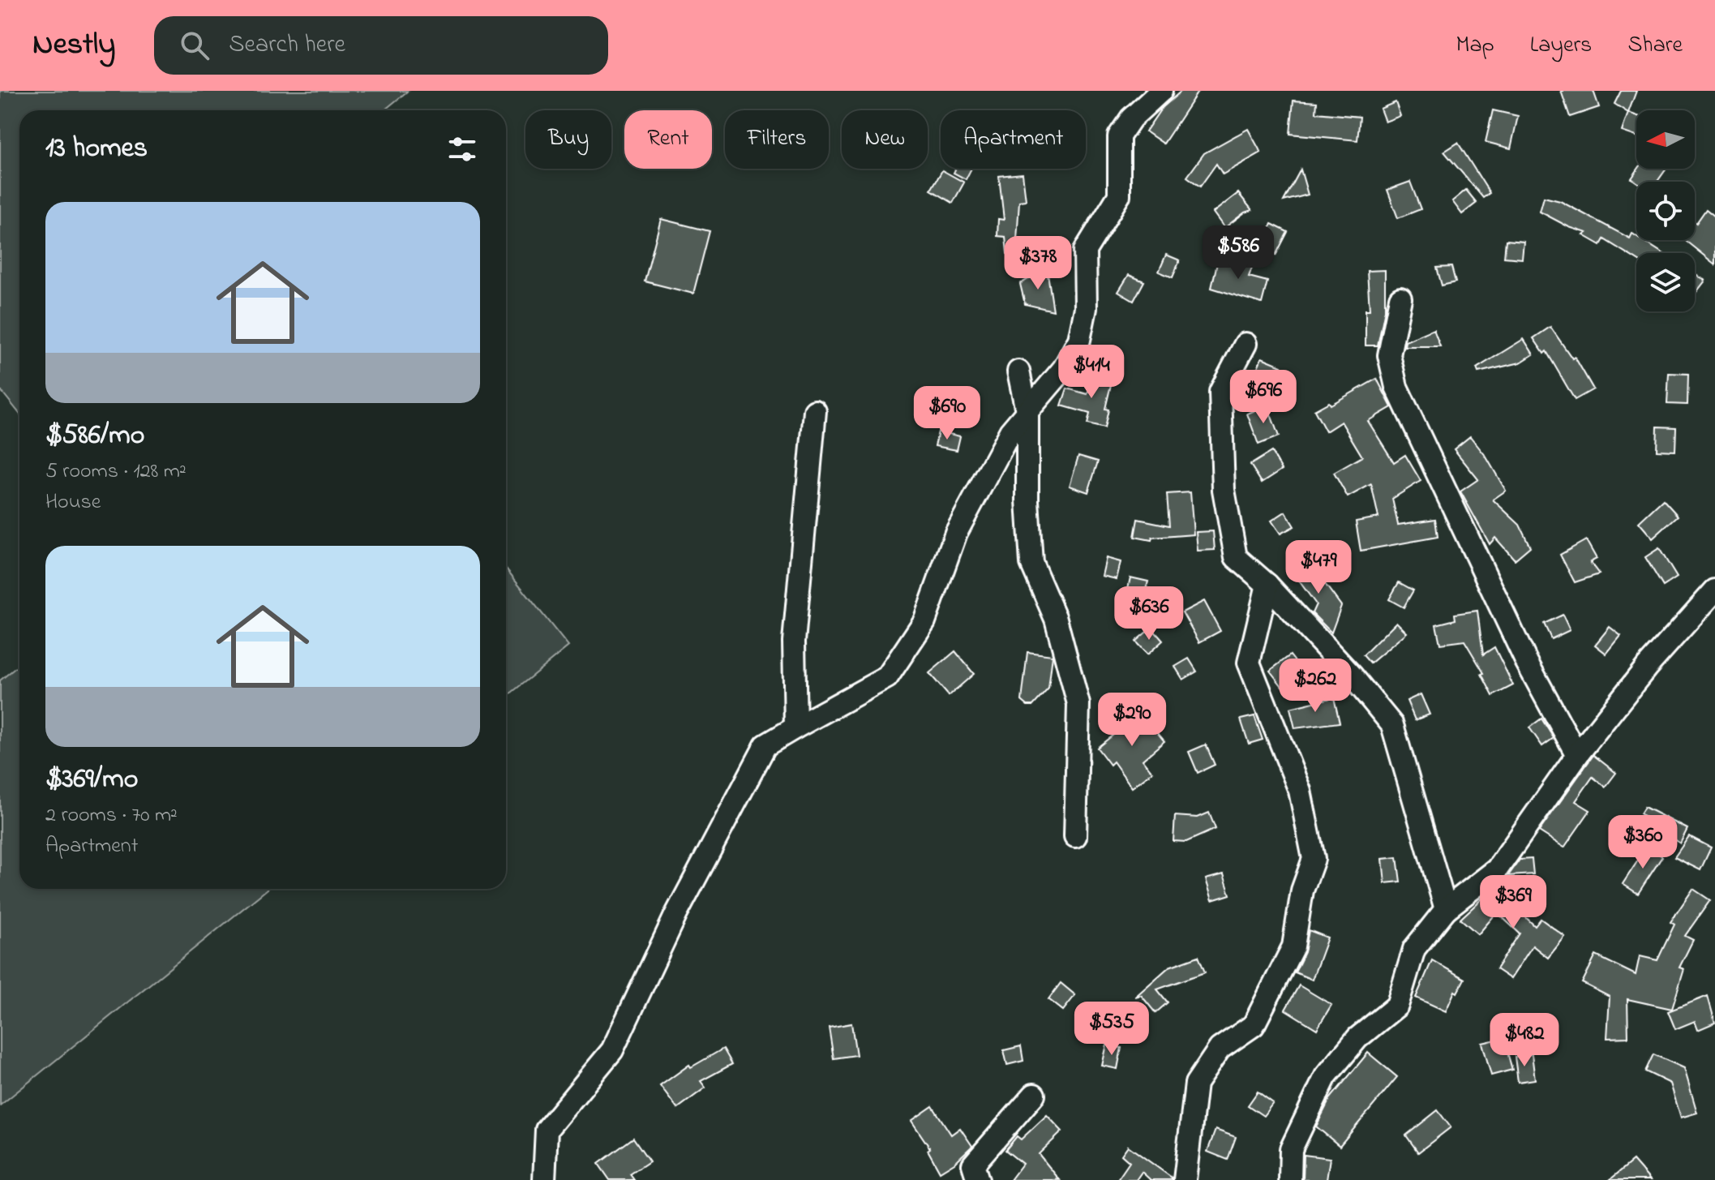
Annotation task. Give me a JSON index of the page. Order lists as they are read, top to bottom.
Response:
{
  "north": "left",
  "page": {
    "header": "Nestly",
    "search": "Search here",
    "nav": ["Map", "Layers", "Share"],
    "chip": [
      "Buy",
      "Rent",
      "Filters",
      "New",
      "Apartment"
    ],
    "heading": "13 homes",
    "list": [
      {
        "name": "$586/mo",
        "note": "5 rooms · 128 m² · House"
      },
      {
        "name": "$369/mo",
        "note": "2 rooms · 70 m² · Apartment"
      }
    ],
    "price": [
      "$586",
      "$378",
      "$414",
      "$696",
      "$690",
      "$479",
      "$636",
      "$262",
      "$290",
      "$360",
      "$369",
      "$535",
      "$482"
    ]
  }
}
